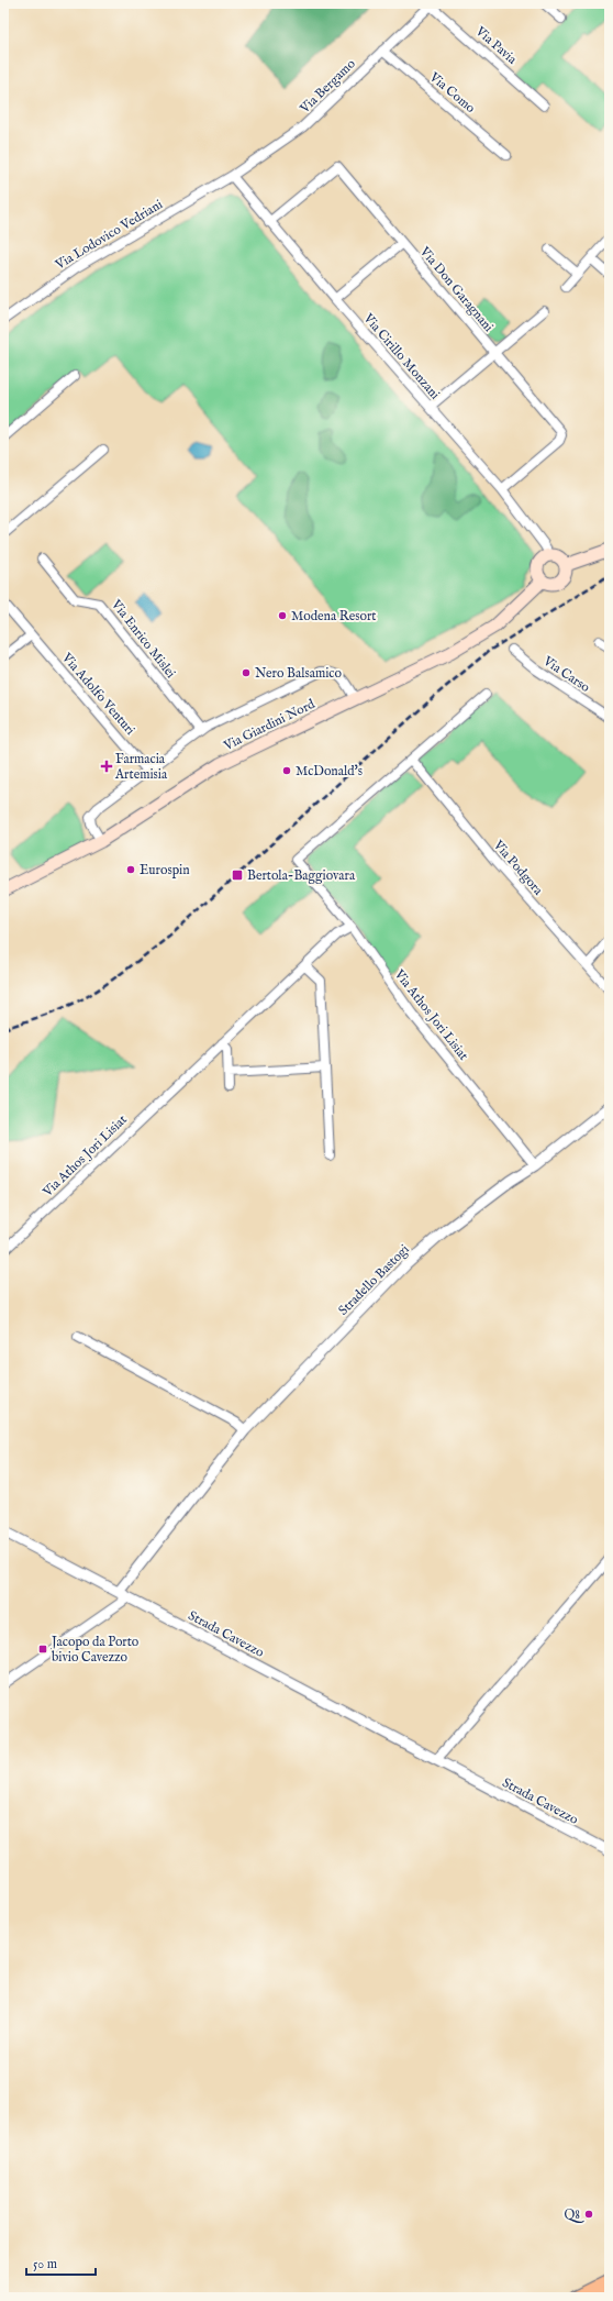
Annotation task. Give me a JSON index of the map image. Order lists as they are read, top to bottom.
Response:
{
  "streets": {
    "main road": ["Via Giardini Nord"],
    "street": [
      "Via Pavia",
      "Via Bergamo",
      "Via Como",
      "Via Lodovico Vedriani",
      "Via Don Garagnani",
      "Via Cirillo Monzani",
      "Via Enrico Mislei",
      "Via Carso",
      "Via Adolfo Venturi",
      "Via Podgora",
      "Via Athos Jori Lisiat",
      "Stradello Bastogi",
      "Strada Cavezzo"
    ]
  },
  "crossings": [
    ["Via Pavia", "Via Bergamo"],
    ["Via Bergamo", "Via Como"],
    ["Via Bergamo", "Via Lodovico Vedriani"],
    ["Via Bergamo", "Via Cirillo Monzani"],
    ["Via Lodovico Vedriani", "Via Cirillo Monzani"],
    ["Via Don Garagnani", "Via Cirillo Monzani"],
    ["Via Cirillo Monzani", "Via Giardini Nord"],
    ["Via Athos Jori Lisiat", "Stradello Bastogi"],
    ["Stradello Bastogi", "Strada Cavezzo"]
  ],
  "places": {
    "other": [
      "Modena Resort",
      "Nero Balsamico",
      "McDonald's",
      "Eurospin",
      "Q8"
    ],
    "health": ["Farmacia Artemisia"],
    "transit": ["Bertola-Baggiovara", "Jacopo da Porto bivio Cavezzo"]
  },
  "scale_bar": "50 m"
}
